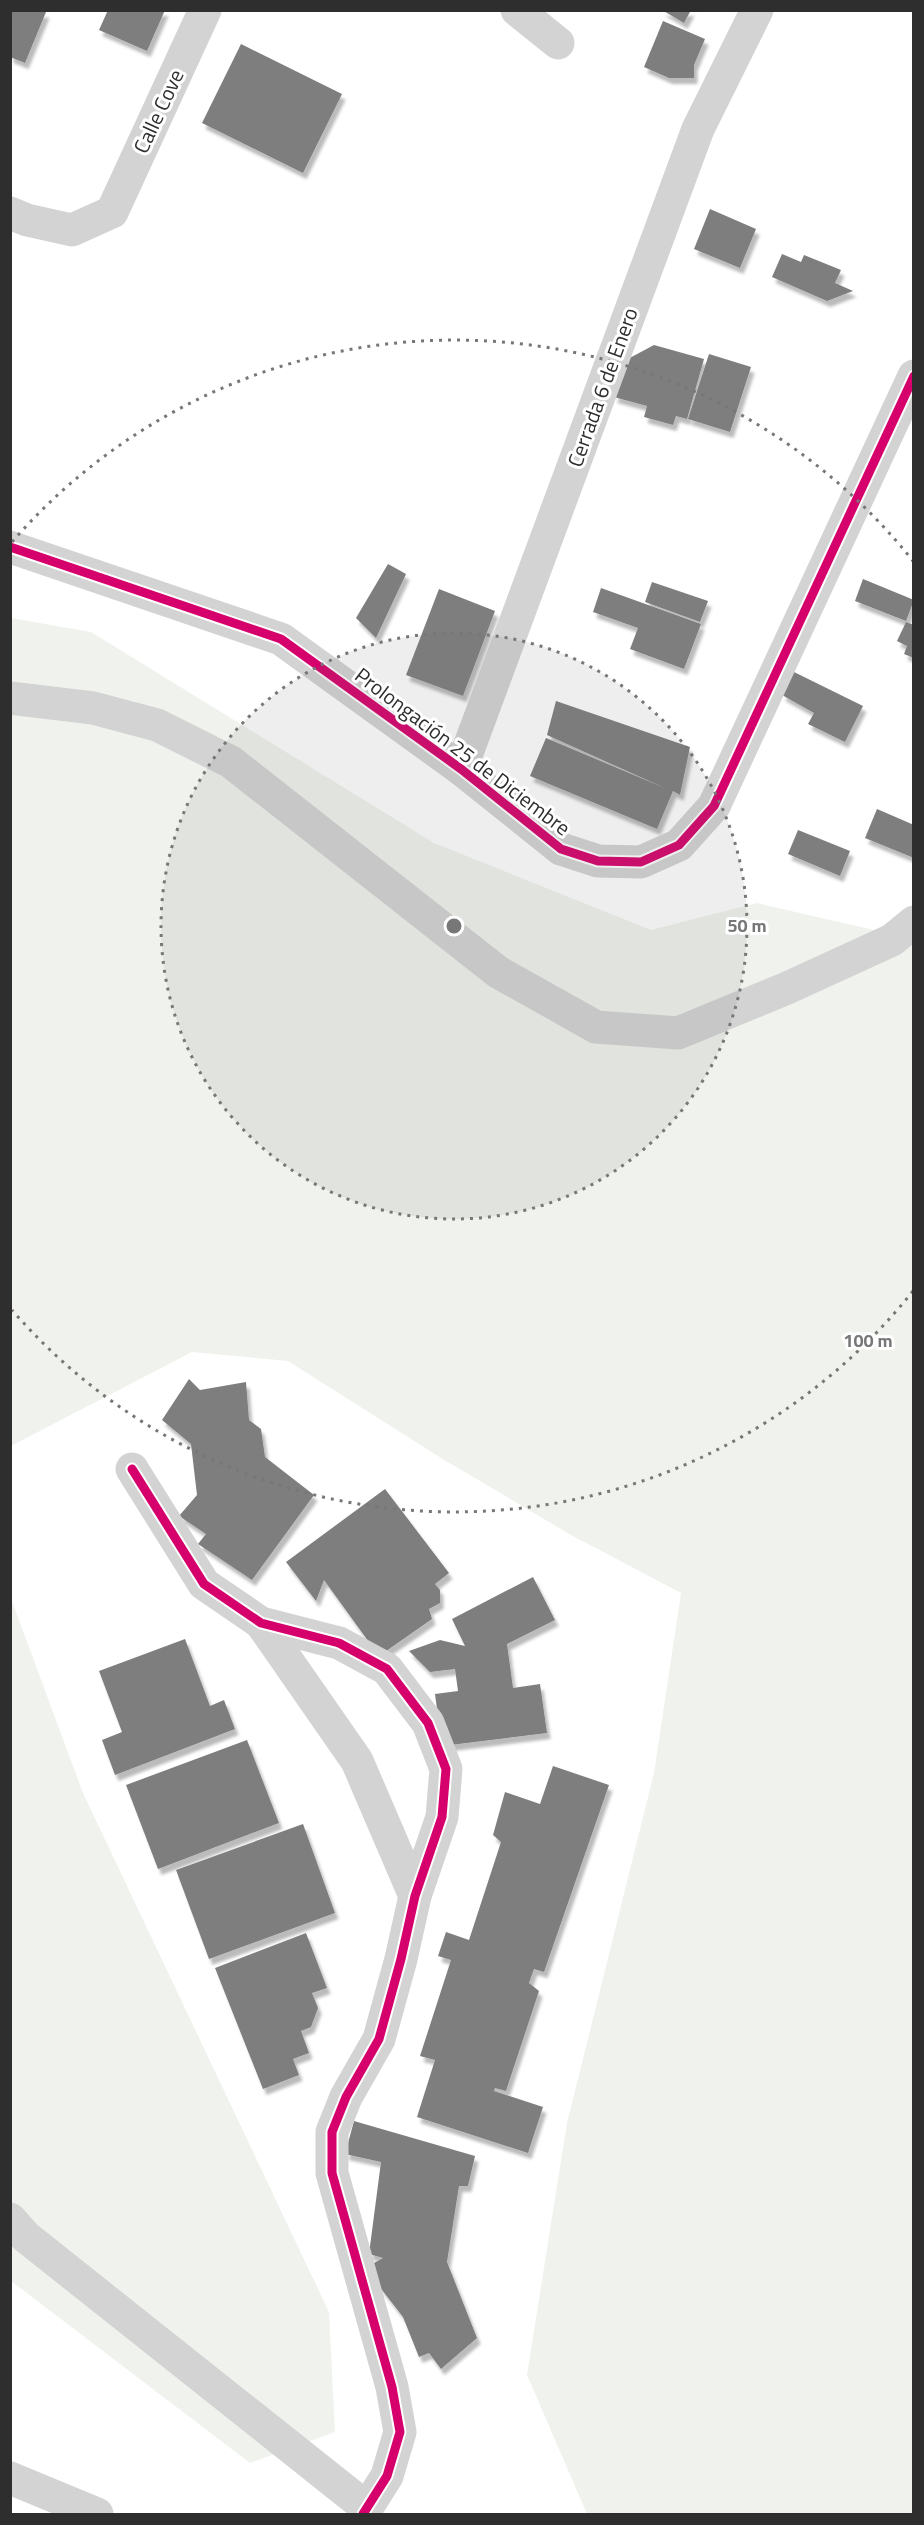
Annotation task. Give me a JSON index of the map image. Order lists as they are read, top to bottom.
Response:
{
  "streets": {
    "street": ["Calle Cove", "Cerrada 6 de Enero", "Prolongación 25 de Diciembre"]
  },
  "crossings": [
    ["Cerrada 6 de Enero", "Prolongación 25 de Diciembre"]
  ],
  "rings": ["50 m", "100 m"]
}
